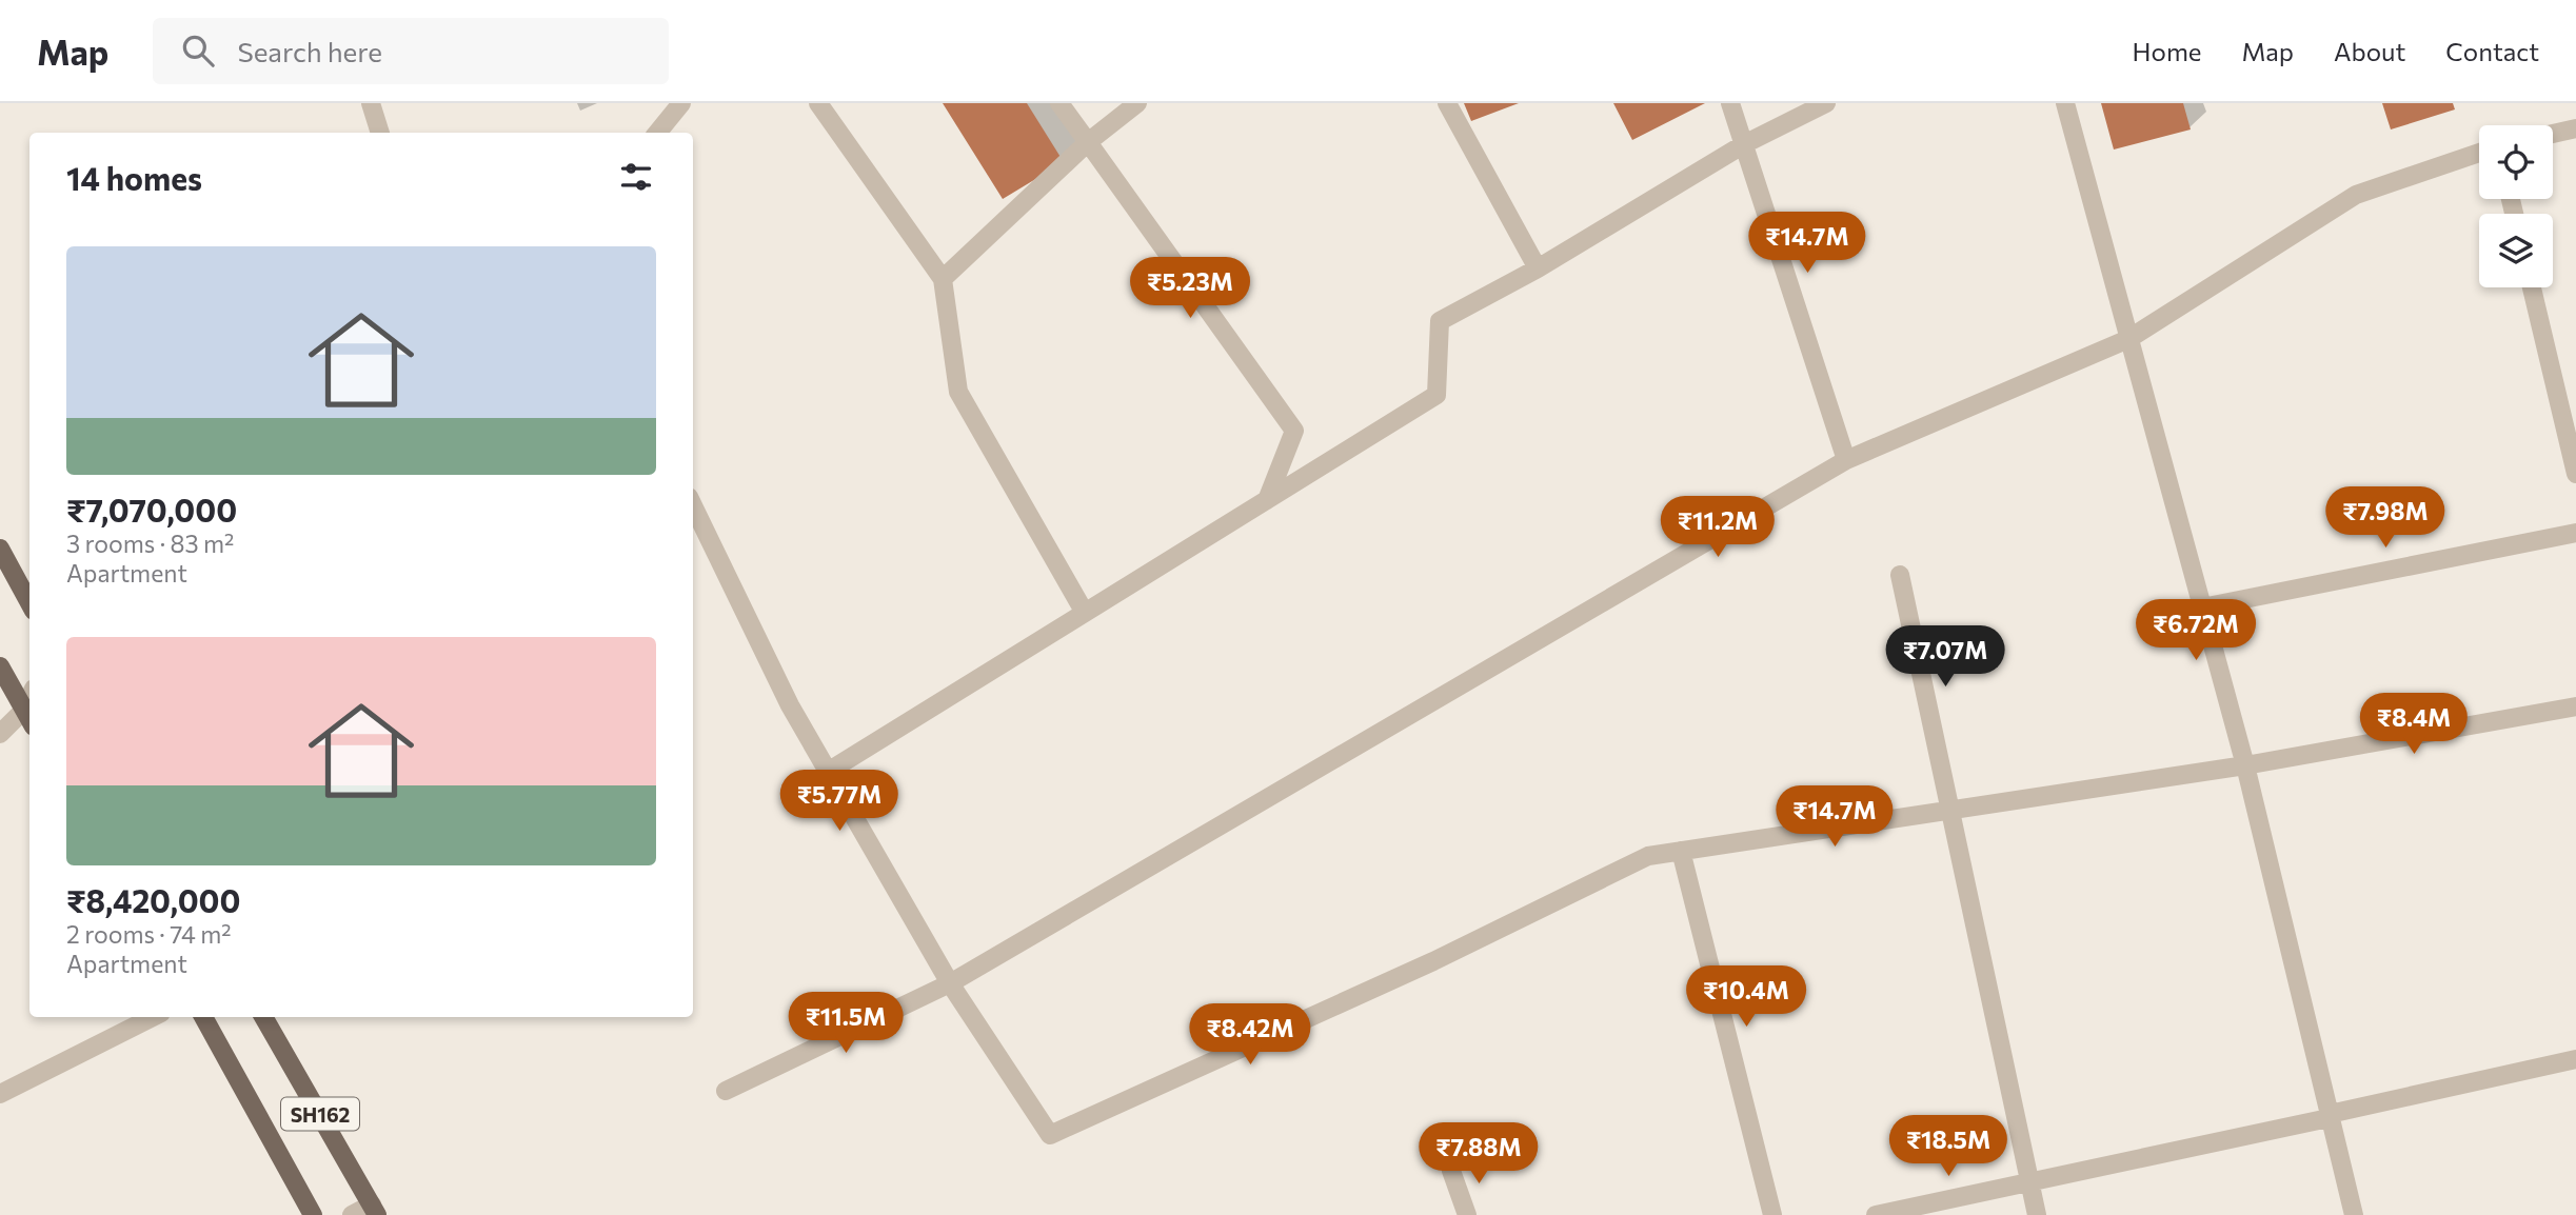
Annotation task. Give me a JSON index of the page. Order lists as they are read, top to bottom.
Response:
{
  "streets": {
    "main road": ["SH162"]
  },
  "page": {
    "header": "Map",
    "search": "Search here",
    "nav": [
      "Home",
      "Map",
      "About",
      "Contact"
    ],
    "heading": "14 homes",
    "price": [
      "₹14.7M",
      "₹5.23M",
      "₹7.98M",
      "₹11.2M",
      "₹6.72M",
      "₹7.07M",
      "₹8.4M",
      "₹5.77M",
      "₹14.7M",
      "₹10.4M",
      "₹11.5M",
      "₹8.42M",
      "₹18.5M",
      "₹7.88M"
    ],
    "list": [
      {
        "name": "₹7,070,000",
        "note": "3 rooms · 83 m² · Apartment"
      },
      {
        "name": "₹8,420,000",
        "note": "2 rooms · 74 m² · Apartment"
      }
    ]
  }
}
